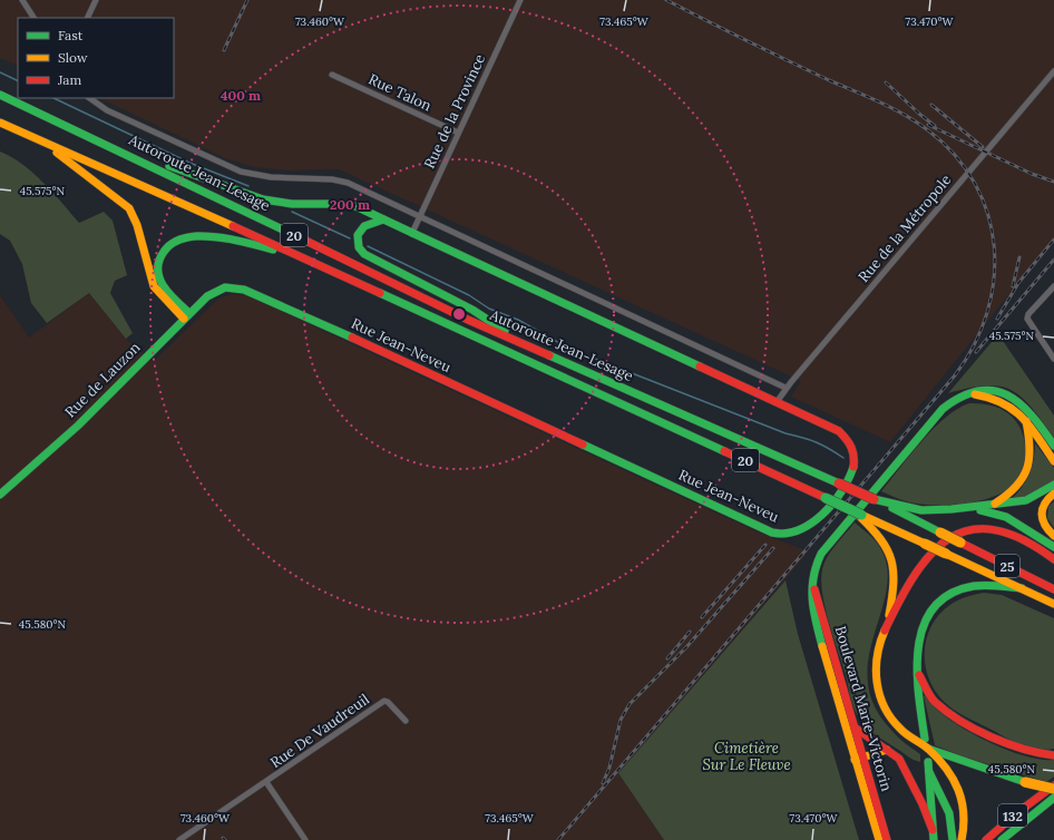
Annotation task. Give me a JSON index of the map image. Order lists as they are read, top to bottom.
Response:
{
  "streets": {
    "main road": [
      "Autoroute Jean-Lesage",
      "20",
      "Rue Jean-Neveu",
      "Rue de Lauzon",
      "25",
      "Boulevard Marie-Victorin",
      "132"
    ],
    "street": [
      "Rue Talon",
      "Rue de la Province",
      "Rue de la Métropole",
      "Rue De Vaudreuil"
    ]
  },
  "crossings": [
    ["Rue Talon", "Rue de la Province"],
    ["Rue de la Province", "Rue Jean-Neveu"],
    ["Autoroute Jean-Lesage", "Rue Jean-Neveu"],
    ["Autoroute Jean-Lesage", "25"],
    ["Rue de la Métropole", "Rue Jean-Neveu"],
    ["Rue Jean-Neveu", "Rue de Lauzon"]
  ],
  "parks": ["Cimetière Sur Le Fleuve"],
  "legend": ["Fast", "Slow", "Jam"],
  "coordinates": [
    "73.460°W",
    "73.465°W",
    "73.470°W",
    "45.575°N",
    "45.580°N"
  ],
  "rings": ["400 m", "200 m"]
}
